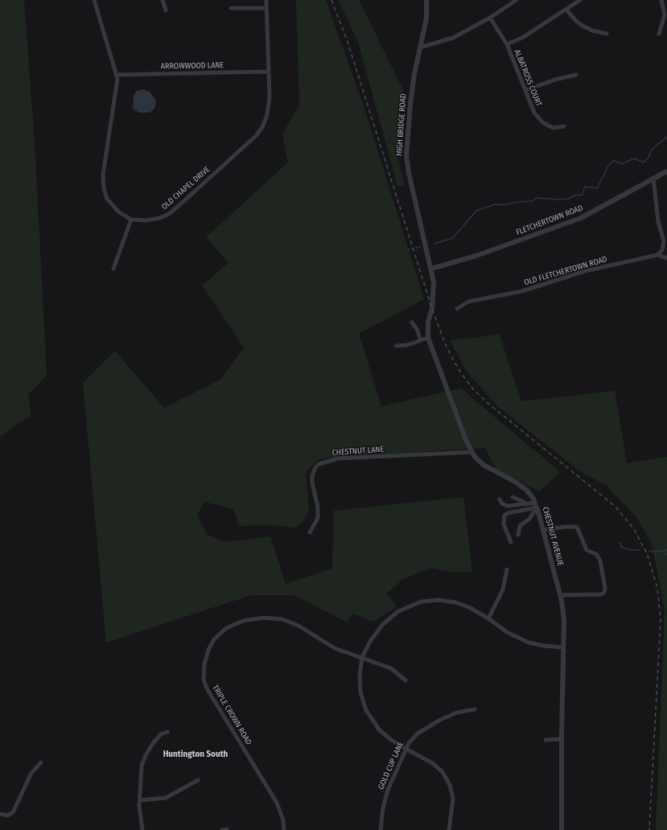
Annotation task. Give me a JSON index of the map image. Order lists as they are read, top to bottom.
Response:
{
  "streets": {
    "street": [
      "ARROWWOOD LANE",
      "ALBATROSS COURT",
      "HIGH BRIDGE ROAD",
      "OLD CHAPEL DRIVE",
      "FLETCHERTOWN ROAD",
      "OLD FLETCHERTOWN ROAD",
      "CHESTNUT LANE",
      "CHESTNUT AVENUE",
      "TRIPLE CROWN ROAD",
      "GOLD CUP LANE"
    ]
  },
  "crossings": [
    ["ARROWWOOD LANE", "OLD CHAPEL DRIVE"],
    ["HIGH BRIDGE ROAD", "FLETCHERTOWN ROAD"],
    ["HIGH BRIDGE ROAD", "CHESTNUT AVENUE"],
    ["FLETCHERTOWN ROAD", "CHESTNUT AVENUE"],
    ["CHESTNUT LANE", "CHESTNUT AVENUE"]
  ],
  "districts": ["Huntington South"]
}
